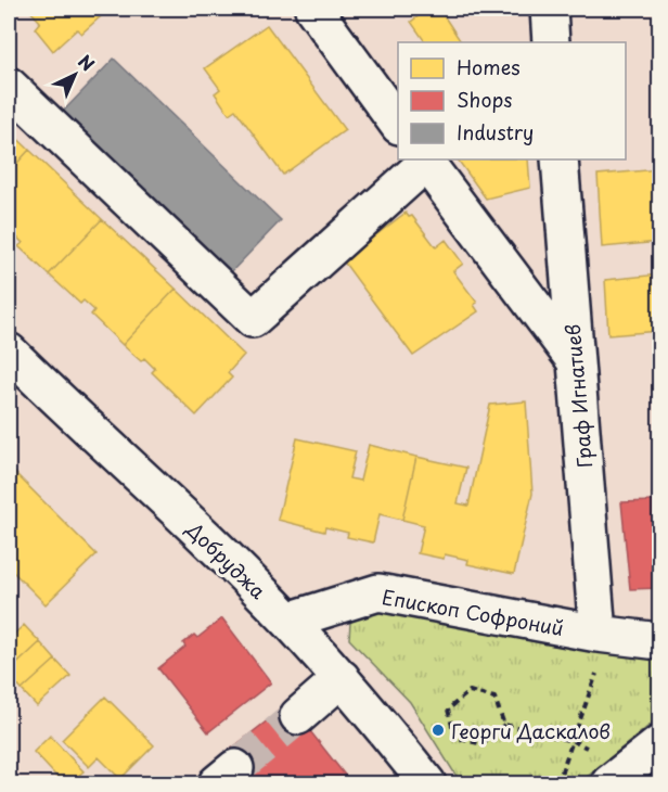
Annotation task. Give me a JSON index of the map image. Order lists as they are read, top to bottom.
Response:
{
  "streets": {
    "street": ["Граф Игнатиев", "Добруджа", "Епископ Софроний"]
  },
  "crossings": [
    ["Граф Игнатиев", "Епископ Софроний"],
    ["Добруджа", "Епископ Софроний"]
  ],
  "places": ["Георги Даскалов"],
  "legend": ["Homes", "Shops", "Industry"],
  "north": "top right"
}
